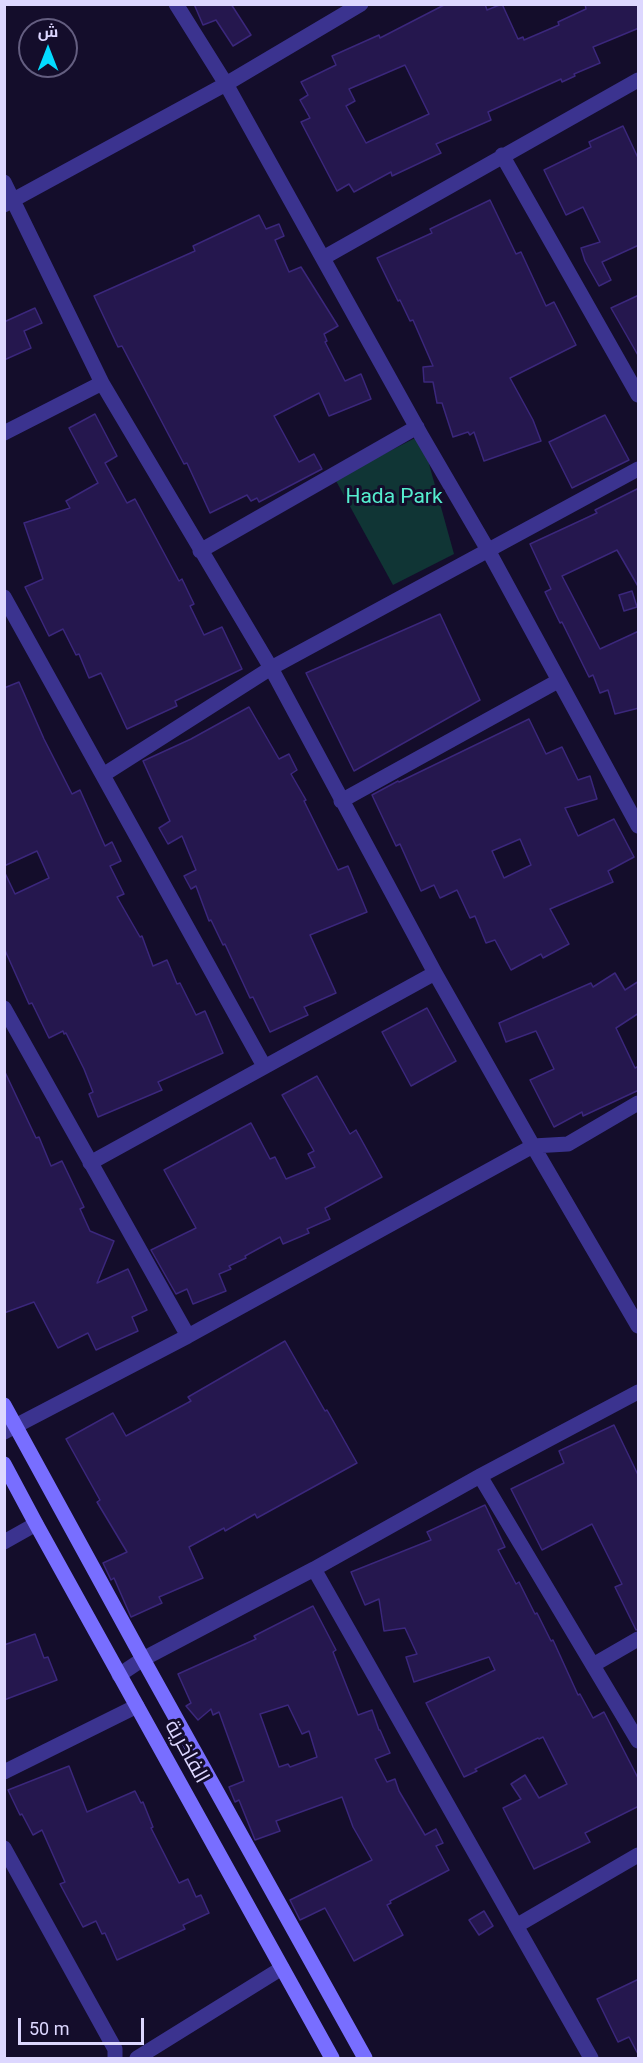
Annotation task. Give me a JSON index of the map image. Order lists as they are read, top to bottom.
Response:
{
  "streets": {
    "street": ["الفاخرية"]
  },
  "parks": ["Hada Park"],
  "scale_bar": "50 m",
  "north": "top"
}
